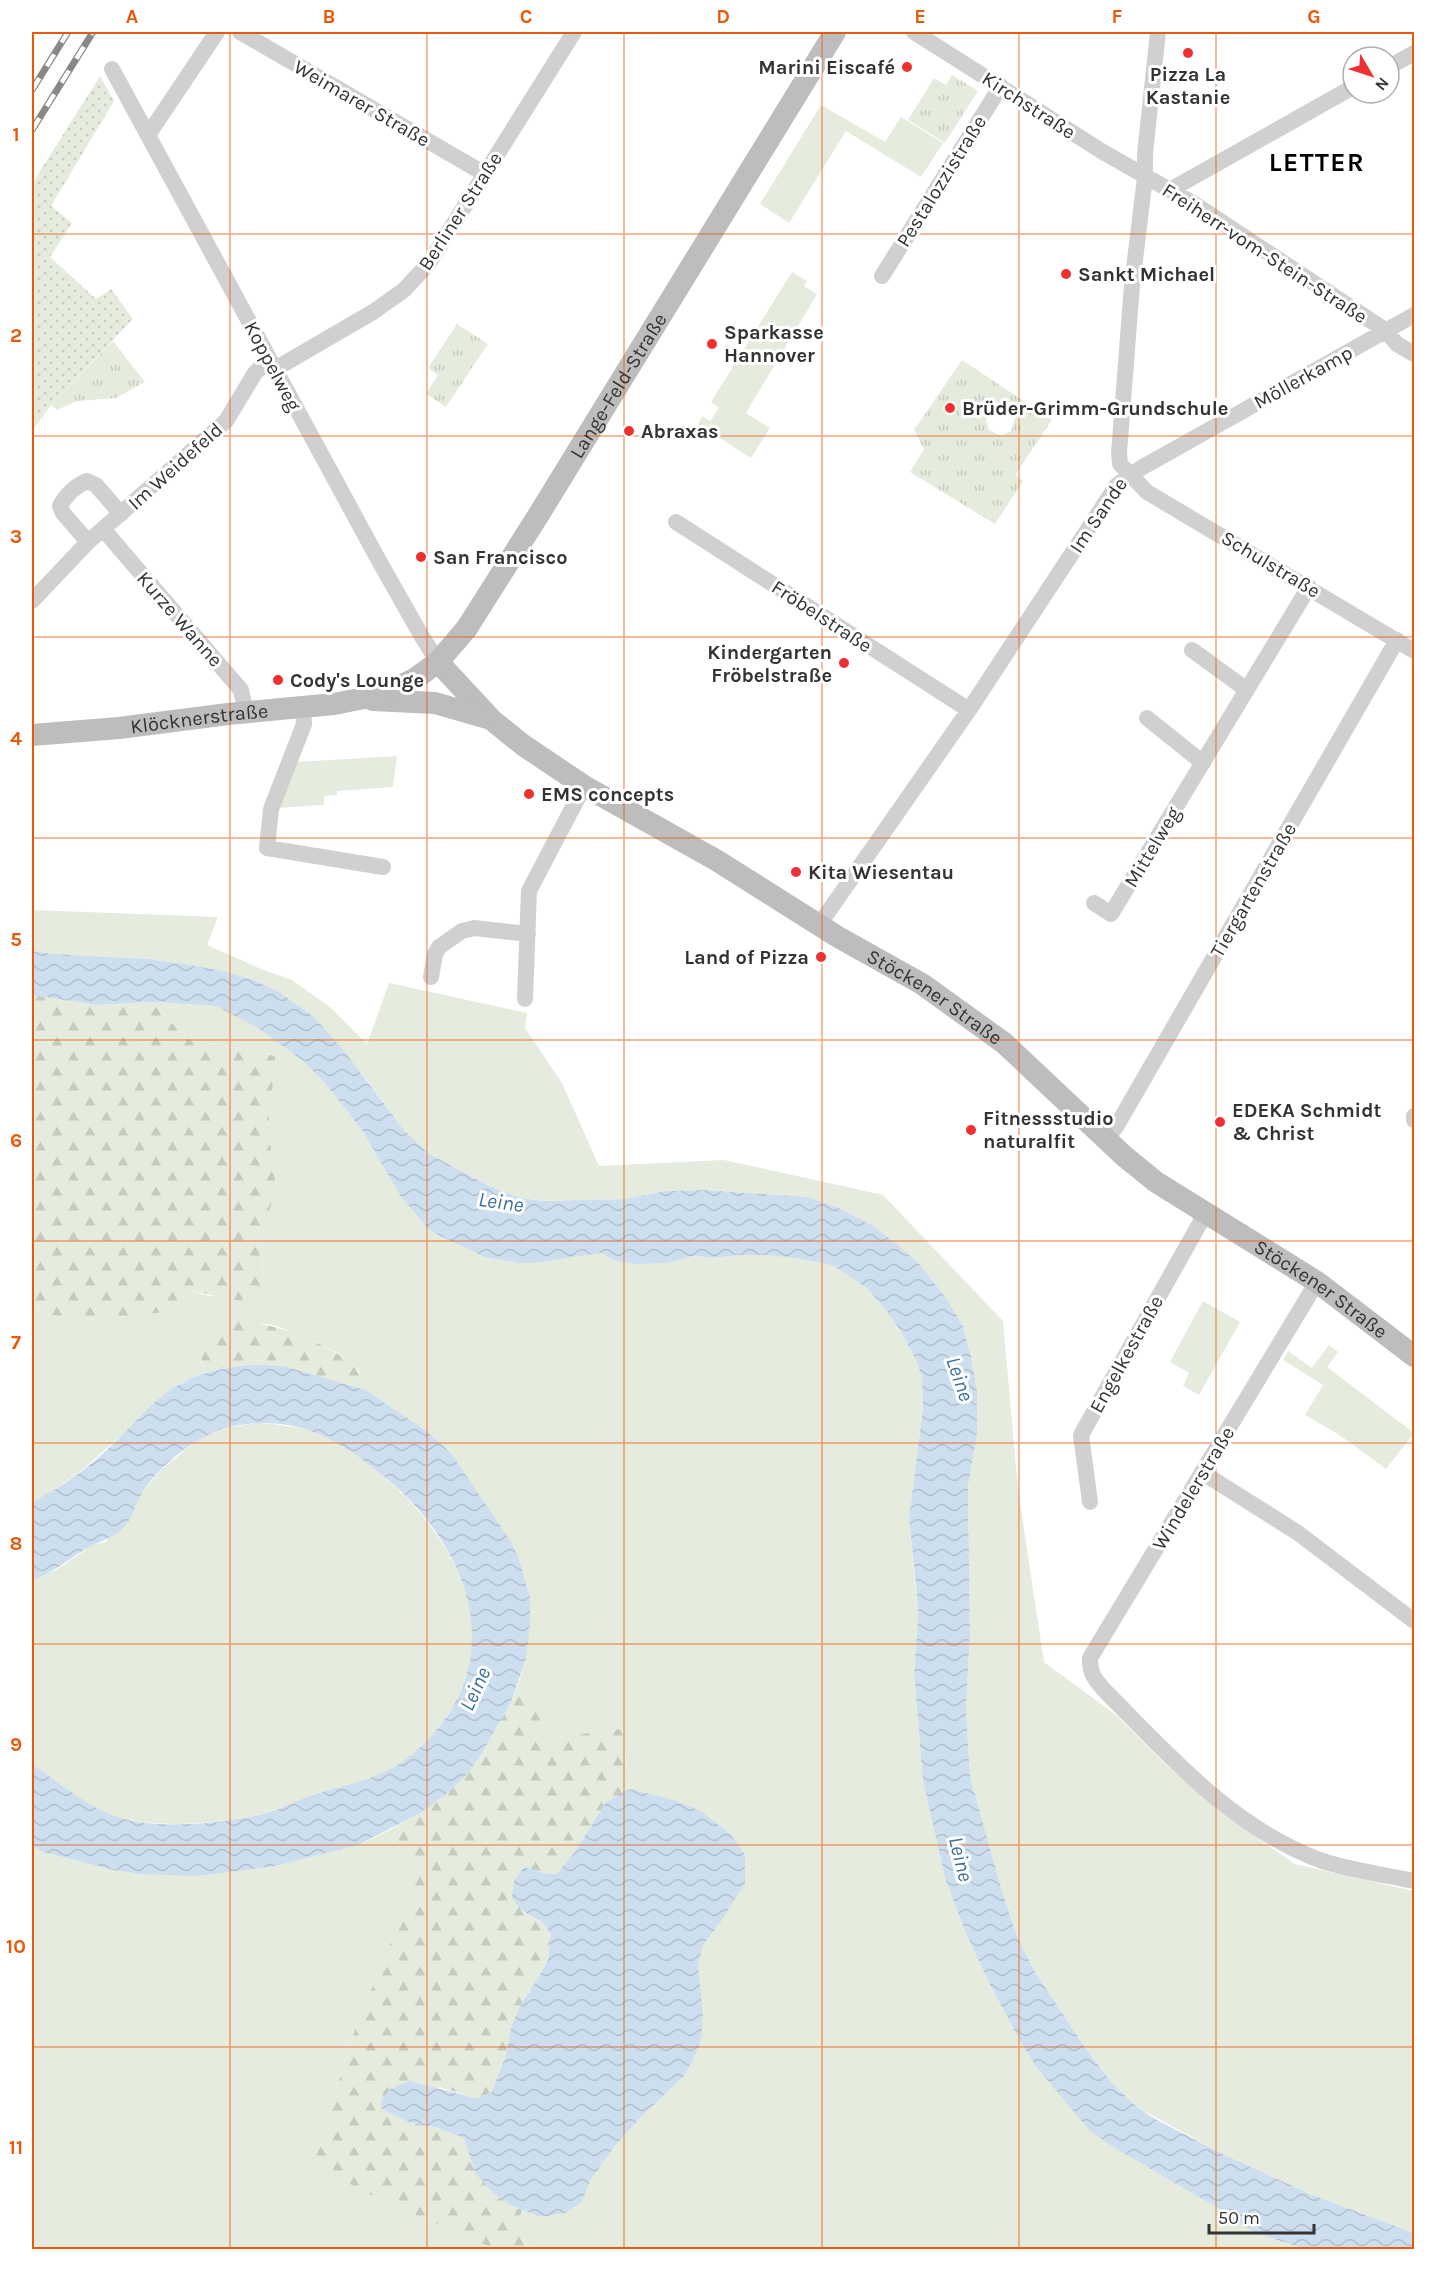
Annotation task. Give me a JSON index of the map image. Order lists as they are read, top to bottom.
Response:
{
  "streets": {
    "main road": ["Lange-Feld-Straße", "Klöcknerstraße", "Stöckener Straße"],
    "street": [
      "Weimarer Straße",
      "Kirchstraße",
      "Pestalozzistraße",
      "Berliner Straße",
      "Freiherr-vom-Stein-Straße",
      "Koppelweg",
      "Möllerkamp",
      "Im Weidefeld",
      "Im Sande",
      "Schulstraße",
      "Fröbelstraße",
      "Kurze Wanne",
      "Mittelweg",
      "Tiergartenstraße",
      "Engelkestraße",
      "Windelerstraße"
    ]
  },
  "crossings": [
    ["Weimarer Straße", "Berliner Straße"],
    ["Kirchstraße", "Pestalozzistraße"],
    ["Kirchstraße", "Freiherr-vom-Stein-Straße"],
    ["Kirchstraße", "Im Sande"],
    ["Berliner Straße", "Koppelweg"],
    ["Berliner Straße", "Im Weidefeld"],
    ["Freiherr-vom-Stein-Straße", "Möllerkamp"],
    ["Freiherr-vom-Stein-Straße", "Im Sande"],
    ["Koppelweg", "Lange-Feld-Straße"],
    ["Koppelweg", "Im Weidefeld"],
    ["Koppelweg", "Stöckener Straße"],
    ["Möllerkamp", "Im Sande"],
    ["Möllerkamp", "Schulstraße"],
    ["Lange-Feld-Straße", "Klöcknerstraße"],
    ["Lange-Feld-Straße", "Stöckener Straße"],
    ["Im Weidefeld", "Kurze Wanne"],
    ["Im Sande", "Schulstraße"],
    ["Im Sande", "Fröbelstraße"],
    ["Im Sande", "Stöckener Straße"],
    ["Schulstraße", "Mittelweg"],
    ["Schulstraße", "Tiergartenstraße"],
    ["Kurze Wanne", "Klöcknerstraße"],
    ["Tiergartenstraße", "Stöckener Straße"],
    ["Stöckener Straße", "Engelkestraße"],
    ["Stöckener Straße", "Windelerstraße"]
  ],
  "districts": ["LETTER"],
  "water": ["Leine"],
  "places": [
    "Pizza La Kastanie",
    "Marini Eiscafé",
    "Sankt Michael",
    "Sparkasse Hannover",
    "Brüder-Grimm-Grundschule",
    "Abraxas",
    "San Francisco",
    "Kindergarten Fröbelstraße",
    "Cody's Lounge",
    "EMS concepts",
    "Kita Wiesentau",
    "Land of Pizza",
    "EDEKA Schmidt & Christ",
    "Fitnessstudio naturalfit"
  ],
  "scale_bar": "50 m",
  "north": "bottom right",
  "grid": {
    "columns": [
      "A",
      "B",
      "C",
      "D",
      "E",
      "F",
      "G"
    ],
    "rows": [
      "1",
      "2",
      "3",
      "4",
      "5",
      "6",
      "7",
      "8",
      "9",
      "10",
      "11"
    ]
  }
}
